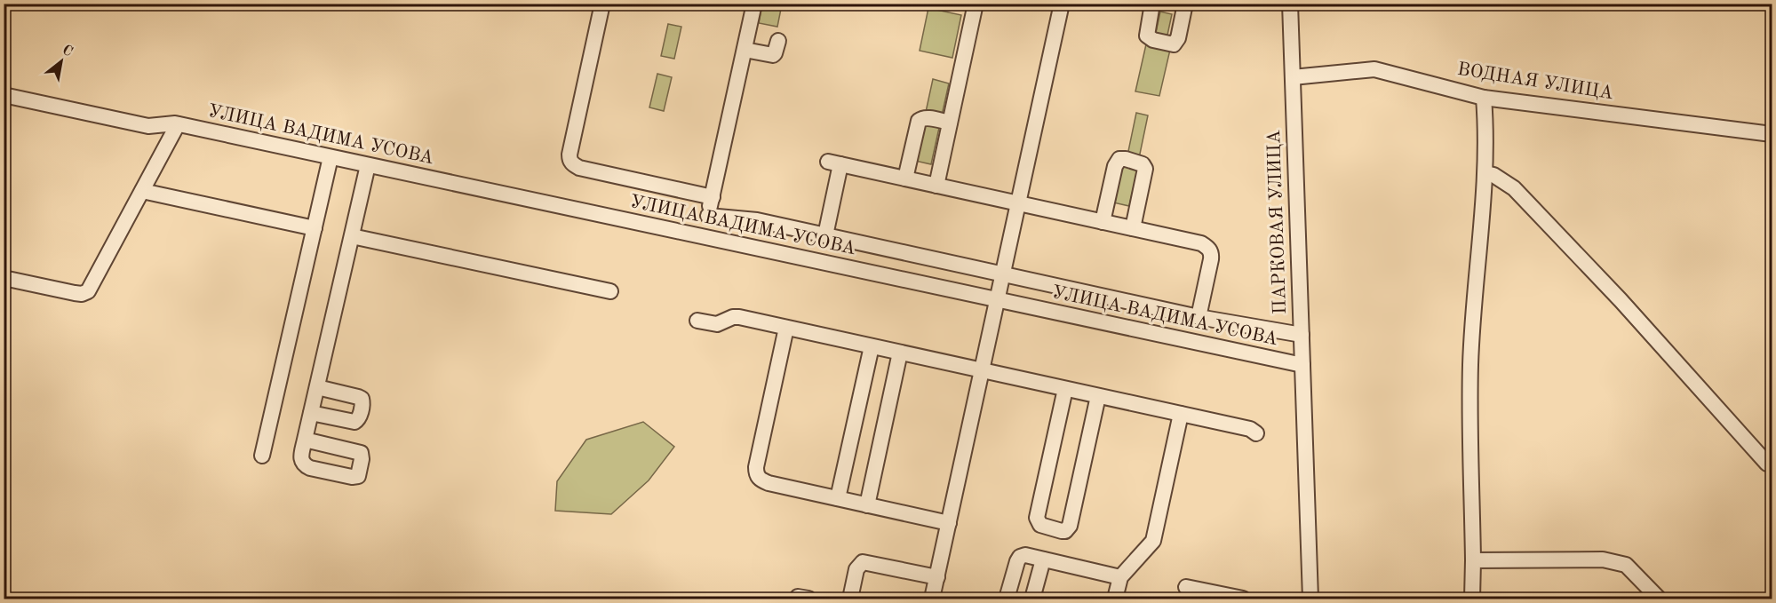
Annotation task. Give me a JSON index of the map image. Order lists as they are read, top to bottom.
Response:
{
  "streets": {
    "street": ["ВОДНАЯ УЛИЦА", "УЛИЦА ВАДИМА УСОВА", "ПАРКОВАЯ УЛИЦА"]
  },
  "crossings": [
    ["ВОДНАЯ УЛИЦА", "ПАРКОВАЯ УЛИЦА"],
    ["УЛИЦА ВАДИМА УСОВА", "ПАРКОВАЯ УЛИЦА"]
  ],
  "north": "top right"
}
